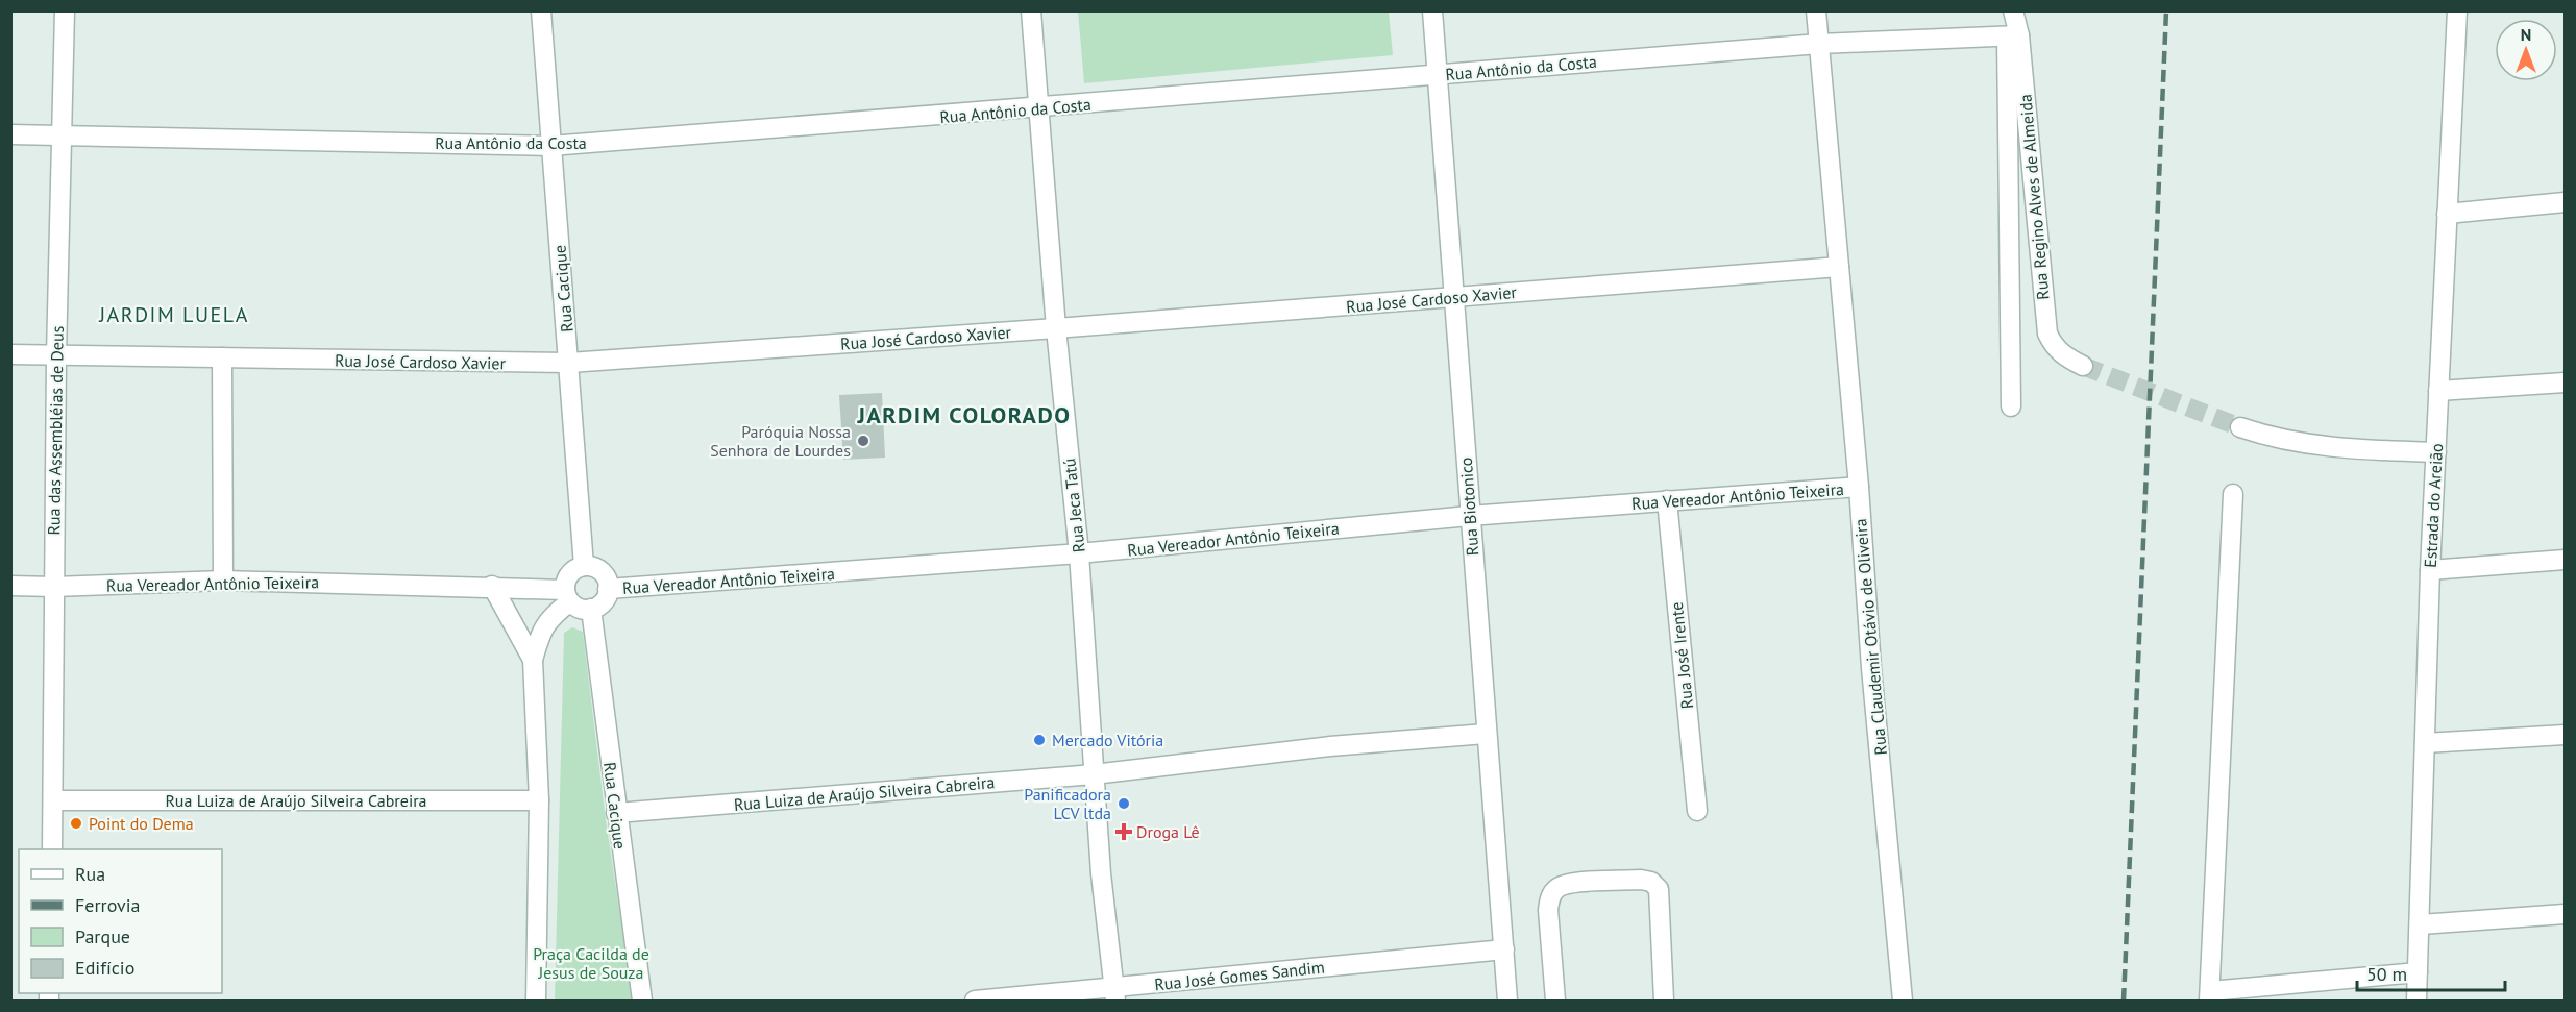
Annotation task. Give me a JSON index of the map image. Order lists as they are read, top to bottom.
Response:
{
  "streets": {
    "street": [
      "Rua Antônio da Costa",
      "Rua Regino Alves de Almeida",
      "Rua Cacique",
      "Rua José Cardoso Xavier",
      "Rua das Assembléias de Deus",
      "Rua Vereador Antônio Teixeira",
      "Rua Jeca Tatú",
      "Estrada do Areião",
      "Rua Biotonico",
      "Rua Claudemir Otávio de Oliveira",
      "Rua José Irente",
      "Rua Luiza de Araújo Silveira Cabreira",
      "Rua José Gomes Sandim"
    ]
  },
  "crossings": [
    ["Rua Antônio da Costa", "Rua Regino Alves de Almeida"],
    ["Rua Antônio da Costa", "Rua Cacique"],
    ["Rua Antônio da Costa", "Rua das Assembléias de Deus"],
    ["Rua Antônio da Costa", "Rua Jeca Tatú"],
    ["Rua Antônio da Costa", "Rua Biotonico"],
    ["Rua Antônio da Costa", "Rua Claudemir Otávio de Oliveira"],
    ["Rua Cacique", "Rua José Cardoso Xavier"],
    ["Rua Cacique", "Rua Vereador Antônio Teixeira"],
    ["Rua Cacique", "Rua Luiza de Araújo Silveira Cabreira"],
    ["Rua José Cardoso Xavier", "Rua das Assembléias de Deus"],
    ["Rua José Cardoso Xavier", "Rua Jeca Tatú"],
    ["Rua José Cardoso Xavier", "Rua Biotonico"],
    ["Rua José Cardoso Xavier", "Rua Claudemir Otávio de Oliveira"],
    ["Rua das Assembléias de Deus", "Rua Vereador Antônio Teixeira"],
    ["Rua das Assembléias de Deus", "Rua Luiza de Araújo Silveira Cabreira"],
    ["Rua Vereador Antônio Teixeira", "Rua Jeca Tatú"],
    ["Rua Vereador Antônio Teixeira", "Rua Biotonico"],
    ["Rua Vereador Antônio Teixeira", "Rua Claudemir Otávio de Oliveira"],
    ["Rua Vereador Antônio Teixeira", "Rua José Irente"],
    ["Rua Jeca Tatú", "Rua Luiza de Araújo Silveira Cabreira"],
    ["Rua Jeca Tatú", "Rua José Gomes Sandim"],
    ["Rua Biotonico", "Rua Luiza de Araújo Silveira Cabreira"],
    ["Rua Biotonico", "Rua José Gomes Sandim"]
  ],
  "districts": ["JARDIM LUELA", "JARDIM COLORADO"],
  "parks": ["Praça Cacilda de Jesus de Souza"],
  "places": {
    "other": [
      "Paróquia Nossa Senhora de Lourdes",
      "Mercado Vitória",
      "Panificadora LCV ltda",
      "Point do Dema"
    ],
    "health": ["Droga Lê"]
  },
  "legend": [
    "Rua",
    "Ferrovia",
    "Parque",
    "Edifício"
  ],
  "scale_bar": "50 m",
  "north": "top"
}
